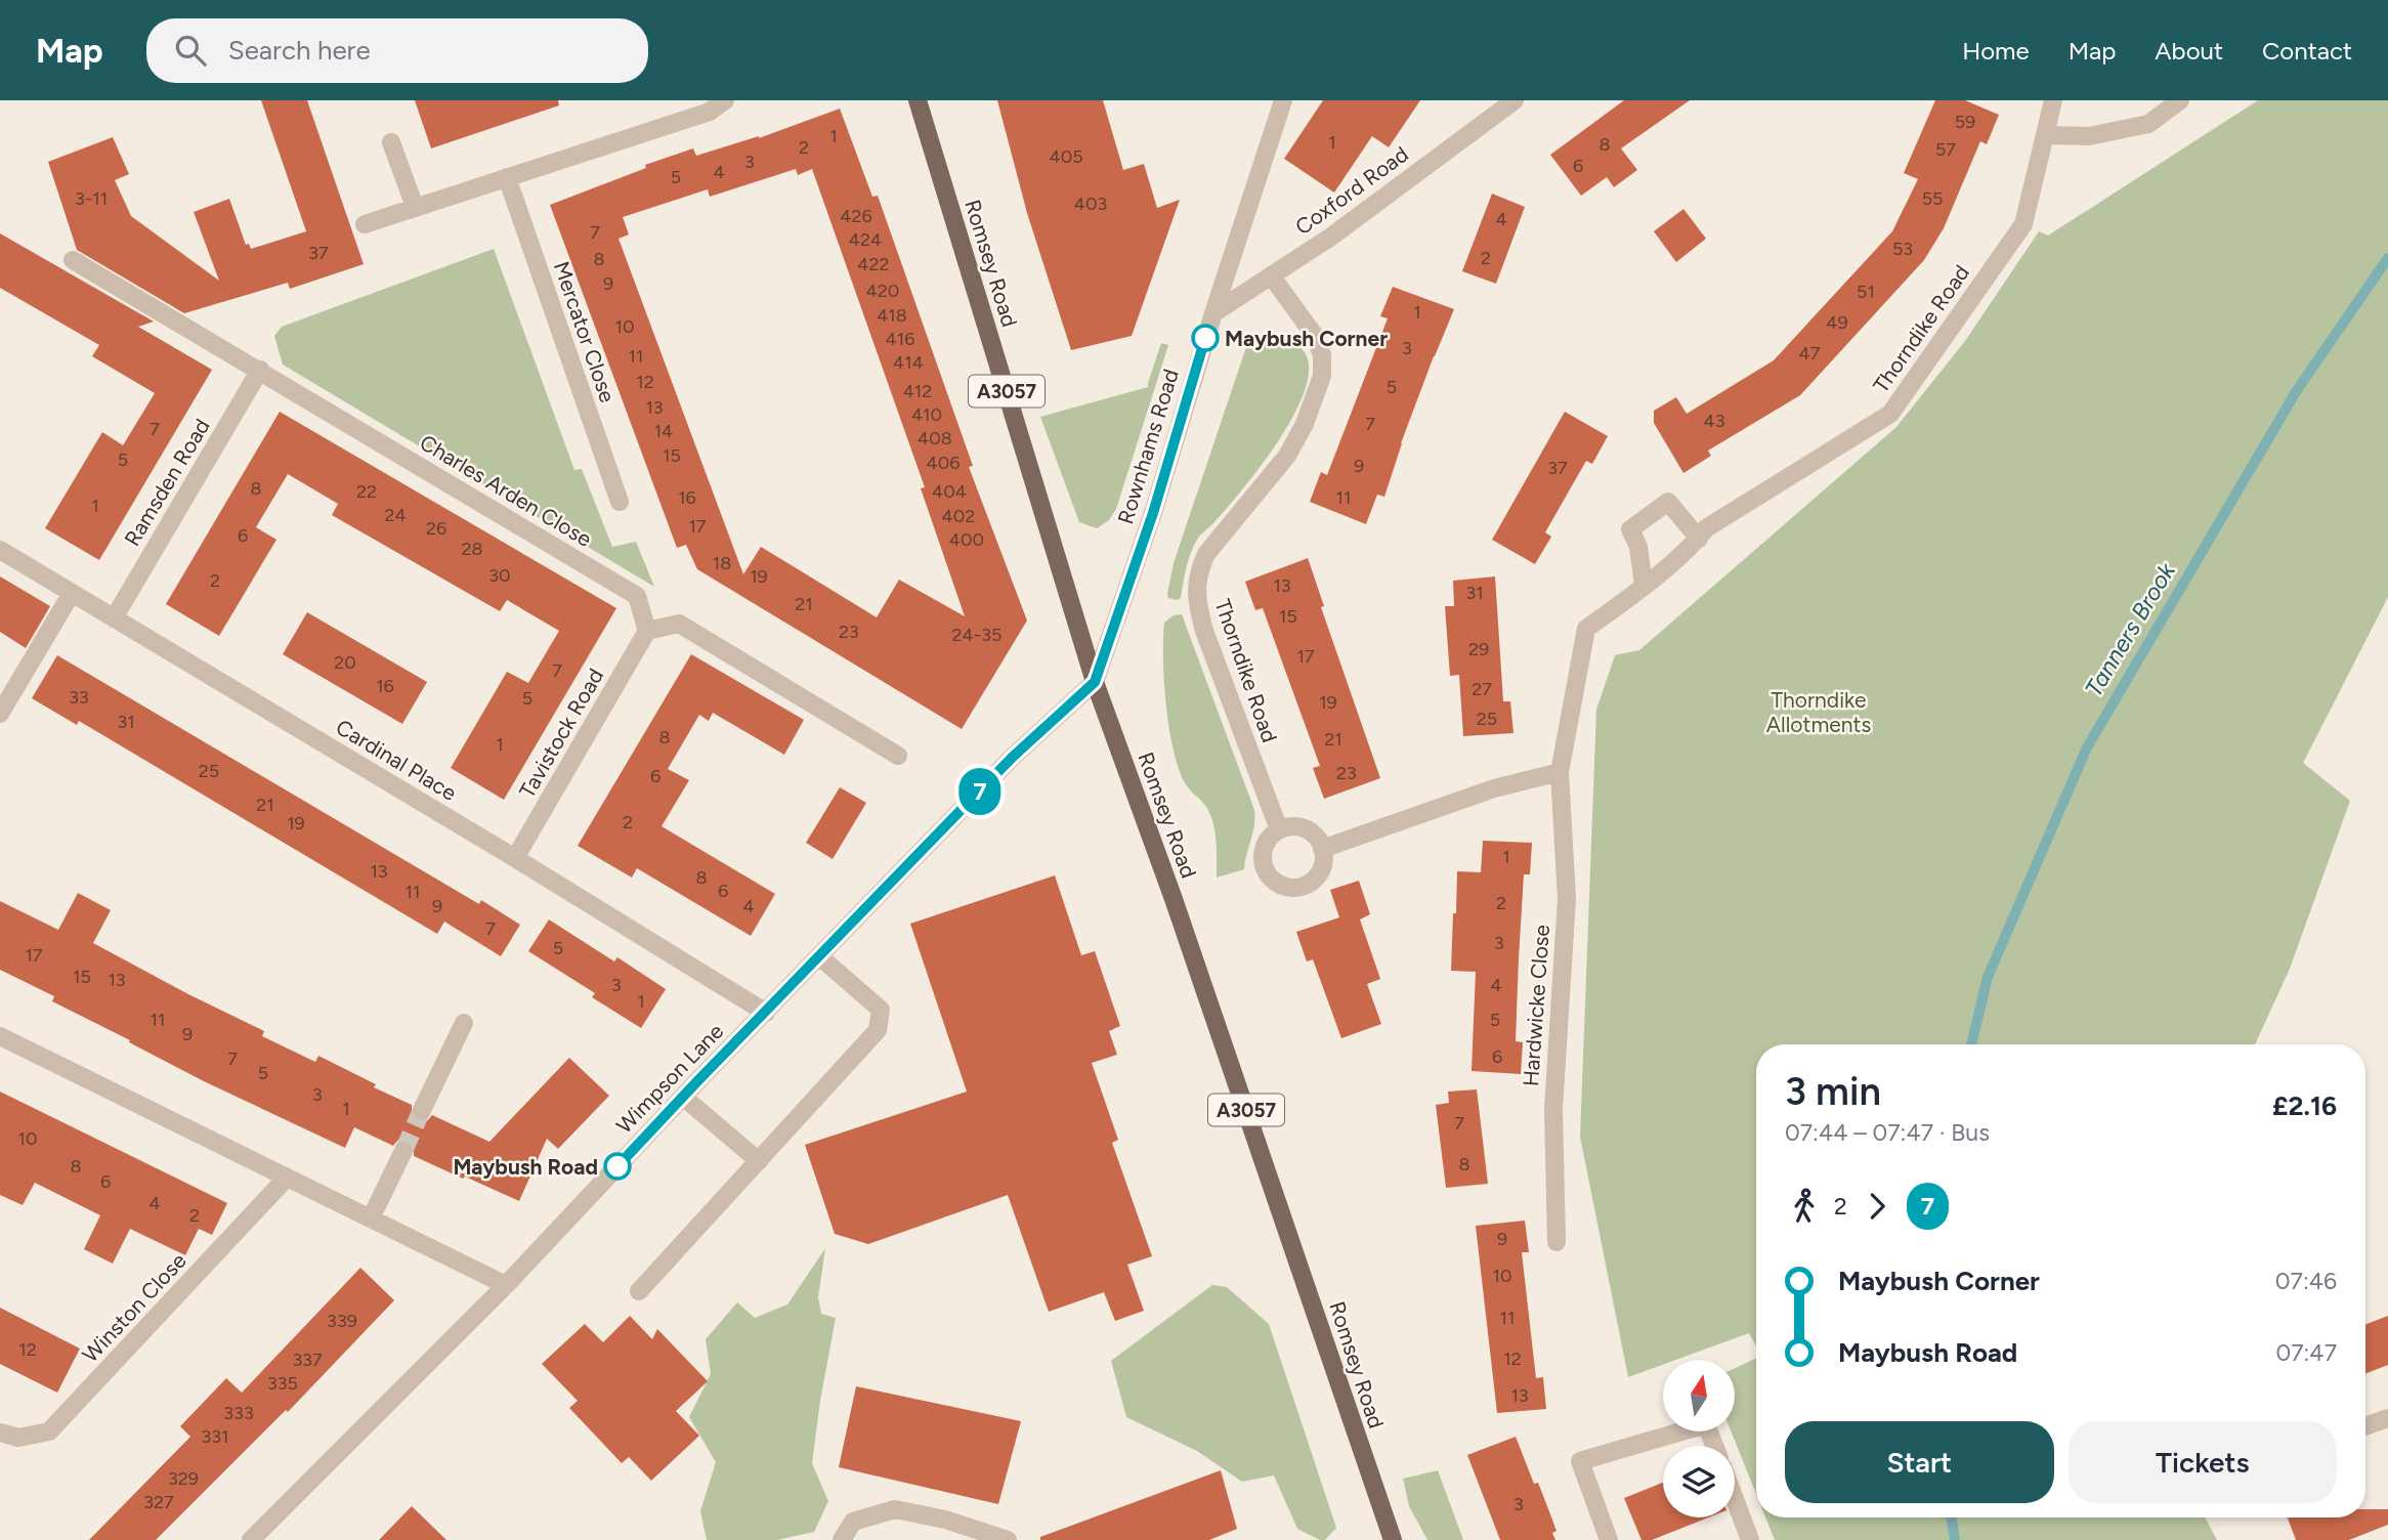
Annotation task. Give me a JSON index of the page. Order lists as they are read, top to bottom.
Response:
{
  "streets": {
    "main road": ["Romsey Road", "A3057"],
    "street": [
      "Coxford Road",
      "Thorndike Road",
      "Mercator Close",
      "Rownhams Road",
      "Ramsden Road",
      "Charles Arden Close",
      "Tavistock Road",
      "Cardinal Place",
      "Hardwicke Close",
      "Wimpson Lane",
      "Winston Close"
    ]
  },
  "crossings": [
    ["Coxford Road", "Thorndike Road"],
    ["Coxford Road", "Rownhams Road"],
    ["Romsey Road", "Rownhams Road"],
    ["Romsey Road", "Wimpson Lane"],
    ["Thorndike Road", "Hardwicke Close"],
    ["Rownhams Road", "Wimpson Lane"],
    ["Ramsden Road", "Charles Arden Close"],
    ["Ramsden Road", "Cardinal Place"],
    ["Charles Arden Close", "Tavistock Road"],
    ["Tavistock Road", "Cardinal Place"],
    ["Cardinal Place", "Wimpson Lane"]
  ],
  "water": ["Tanners Brook"],
  "parks": ["Thorndike Allotments"],
  "places": ["Maybush Corner", "Maybush Road"],
  "lines": ["bus line 7"],
  "house_numbers": [
    "59",
    "1",
    "1",
    "8",
    "2",
    "57",
    "405",
    "3",
    "6",
    "4",
    "5",
    "3-11",
    "55",
    "403",
    "426",
    "4",
    "7",
    "424",
    "53",
    "37",
    "2",
    "8",
    "422",
    "9",
    "420",
    "51",
    "1",
    "418",
    "49",
    "10",
    "416",
    "3",
    "47",
    "11",
    "414",
    "12",
    "5",
    "412",
    "13",
    "410",
    "43",
    "7",
    "7",
    "14",
    "408",
    "15",
    "5",
    "406",
    "9",
    "37",
    "8",
    "22",
    "404",
    "16",
    "11",
    "1",
    "24",
    "402",
    "17",
    "26",
    "6",
    "400",
    "28",
    "18",
    "30",
    "19",
    "2",
    "13",
    "31",
    "21",
    "15",
    "23",
    "24-35",
    "29",
    "17",
    "20",
    "7",
    "16",
    "27",
    "33",
    "5",
    "19",
    "25",
    "31",
    "8",
    "21",
    "1",
    "25",
    "23",
    "6",
    "21",
    "2",
    "19",
    "1",
    "13",
    "8",
    "6",
    "11",
    "2",
    "9",
    "4",
    "7",
    "3",
    "5",
    "17",
    "15",
    "13",
    "3",
    "4",
    "1",
    "11",
    "5",
    "9",
    "6",
    "7",
    "5",
    "3",
    "1",
    "7",
    "10",
    "8",
    "8",
    "6",
    "4",
    "2",
    "9",
    "10",
    "11",
    "339",
    "12",
    "12",
    "337",
    "335",
    "13",
    "333",
    "331",
    "329",
    "327",
    "3"
  ],
  "north": "top",
  "page": {
    "header": "Map",
    "search": "Search here",
    "nav": [
      "Home",
      "Map",
      "About",
      "Contact"
    ],
    "on_map": "7",
    "heading": ["3 min", "07:44 – 07:47 · Bus", "£2.16"],
    "legs": ["2", "7"],
    "list": [
      {
        "name": "Maybush Corner",
        "value": "07:46"
      },
      {
        "name": "Maybush Road",
        "value": "07:47"
      }
    ],
    "buttons": ["Start", "Tickets"]
  }
}
